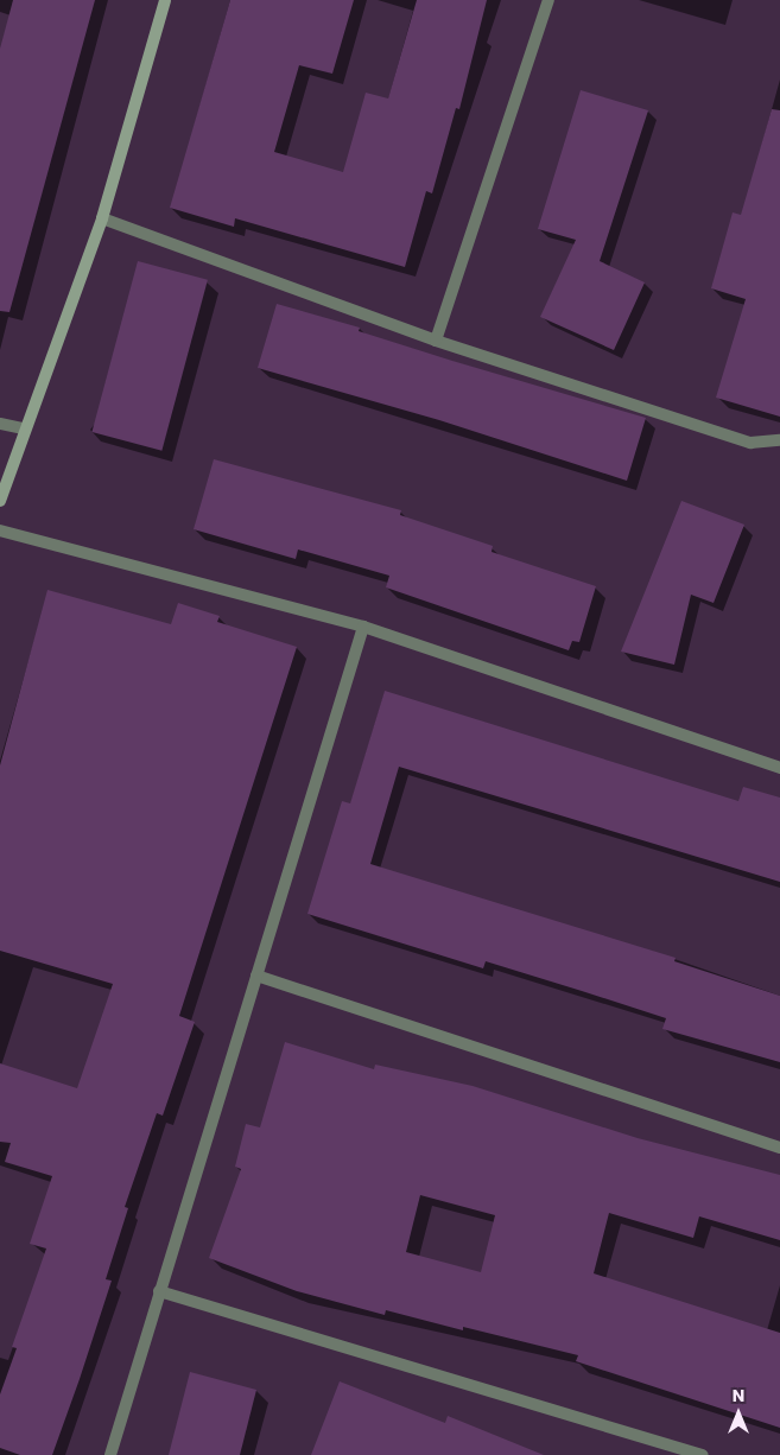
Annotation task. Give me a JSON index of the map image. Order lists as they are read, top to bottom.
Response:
{
  "north": "top"
}
